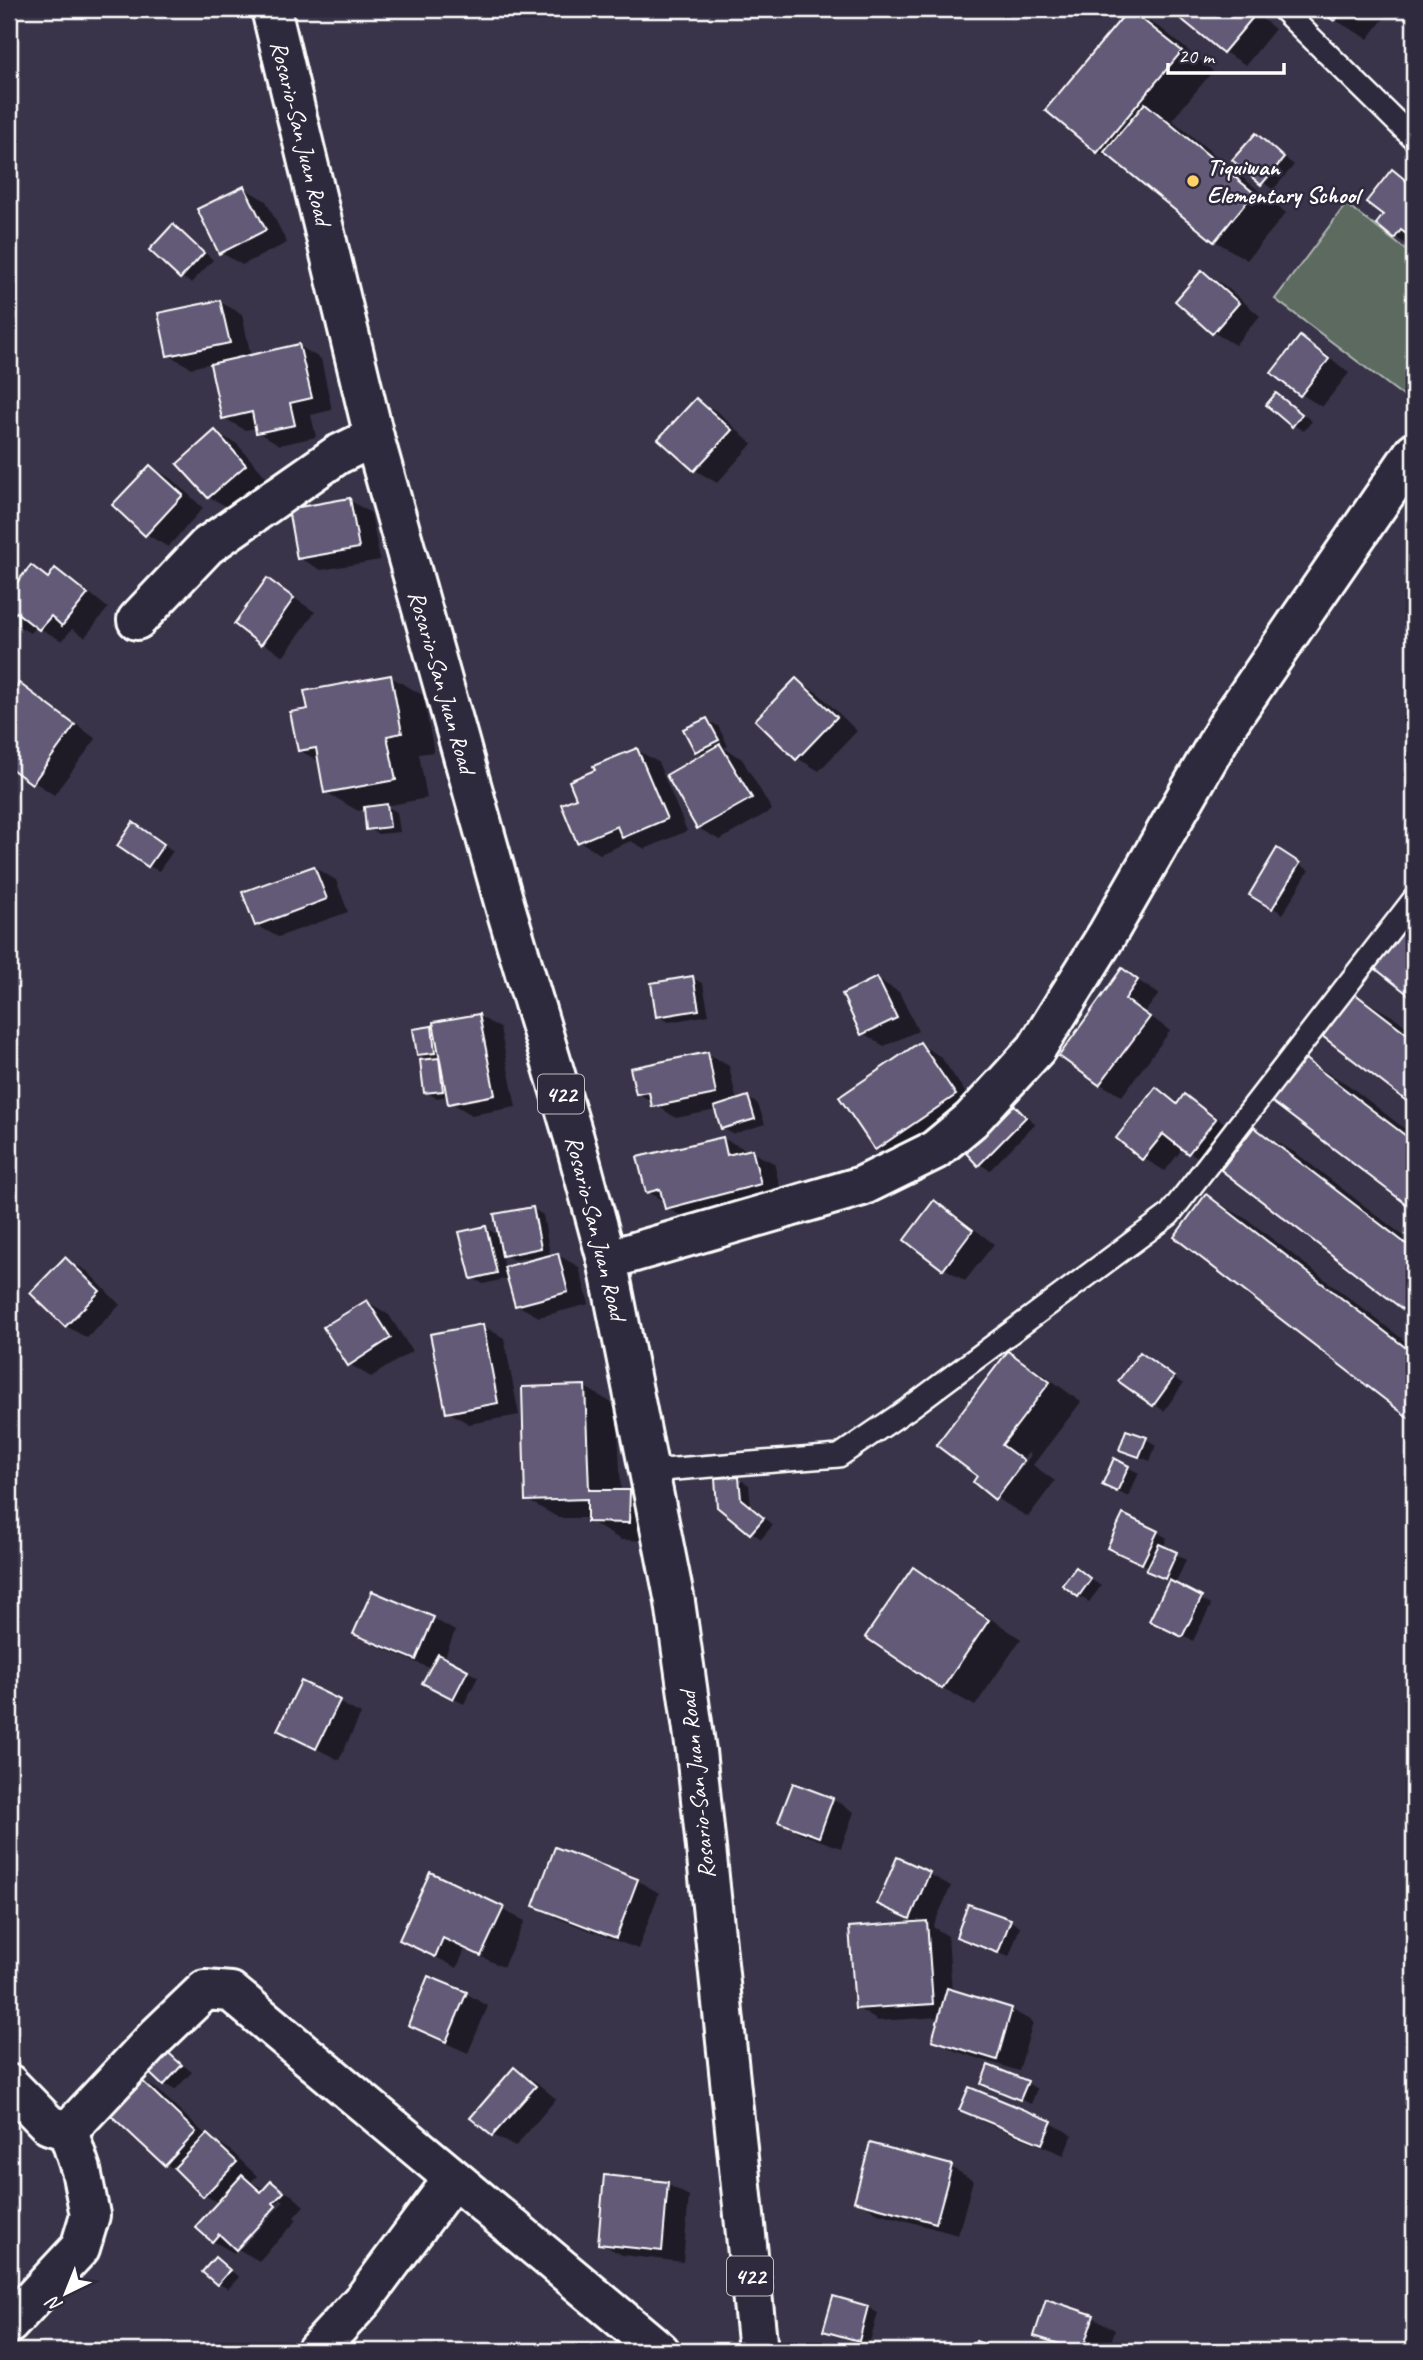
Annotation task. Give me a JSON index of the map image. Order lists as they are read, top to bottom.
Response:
{
  "streets": {
    "street": ["Rosario-San Juan Road", "422"]
  },
  "places": ["Tiquiwan Elementary School"],
  "scale_bar": "20 m",
  "north": "bottom left"
}
